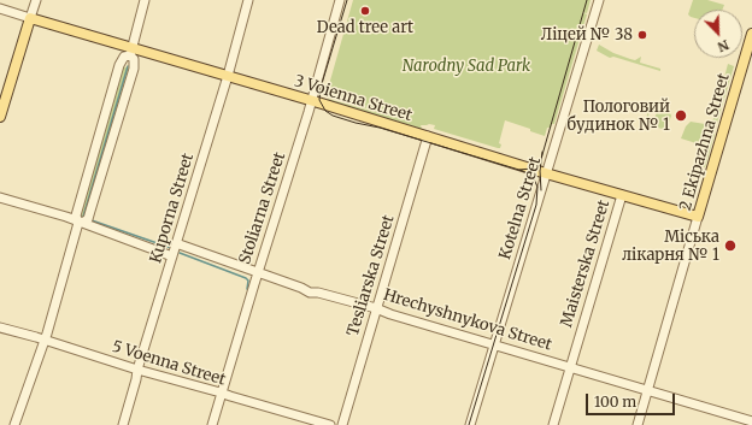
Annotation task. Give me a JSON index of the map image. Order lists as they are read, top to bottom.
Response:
{
  "streets": {
    "main road": ["3 Voienna Street", "2 Ekipazhna Street"],
    "street": [
      "Kuporna Street",
      "Stoliarna Street",
      "Kotelna Street",
      "Maisterska Street",
      "Tesliarska Street",
      "Hrechyshnykova Street",
      "5 Voenna Street"
    ]
  },
  "crossings": [
    ["3 Voienna Street", "2 Ekipazhna Street"],
    ["3 Voienna Street", "Kuporna Street"],
    ["3 Voienna Street", "Stoliarna Street"],
    ["3 Voienna Street", "Kotelna Street"],
    ["3 Voienna Street", "Maisterska Street"],
    ["3 Voienna Street", "Tesliarska Street"],
    ["2 Ekipazhna Street", "Hrechyshnykova Street"],
    ["Kuporna Street", "Hrechyshnykova Street"],
    ["Kuporna Street", "5 Voenna Street"],
    ["Stoliarna Street", "Hrechyshnykova Street"],
    ["Stoliarna Street", "5 Voenna Street"],
    ["Kotelna Street", "Hrechyshnykova Street"],
    ["Maisterska Street", "Hrechyshnykova Street"],
    ["Tesliarska Street", "Hrechyshnykova Street"]
  ],
  "parks": ["Narodny Sad Park"],
  "places": [
    "Dead tree art",
    "Ліцей № 38",
    "Пологовий будинок № 1",
    "Міська лікарня № 1"
  ],
  "scale_bar": "100 m",
  "north": "bottom right"
}
